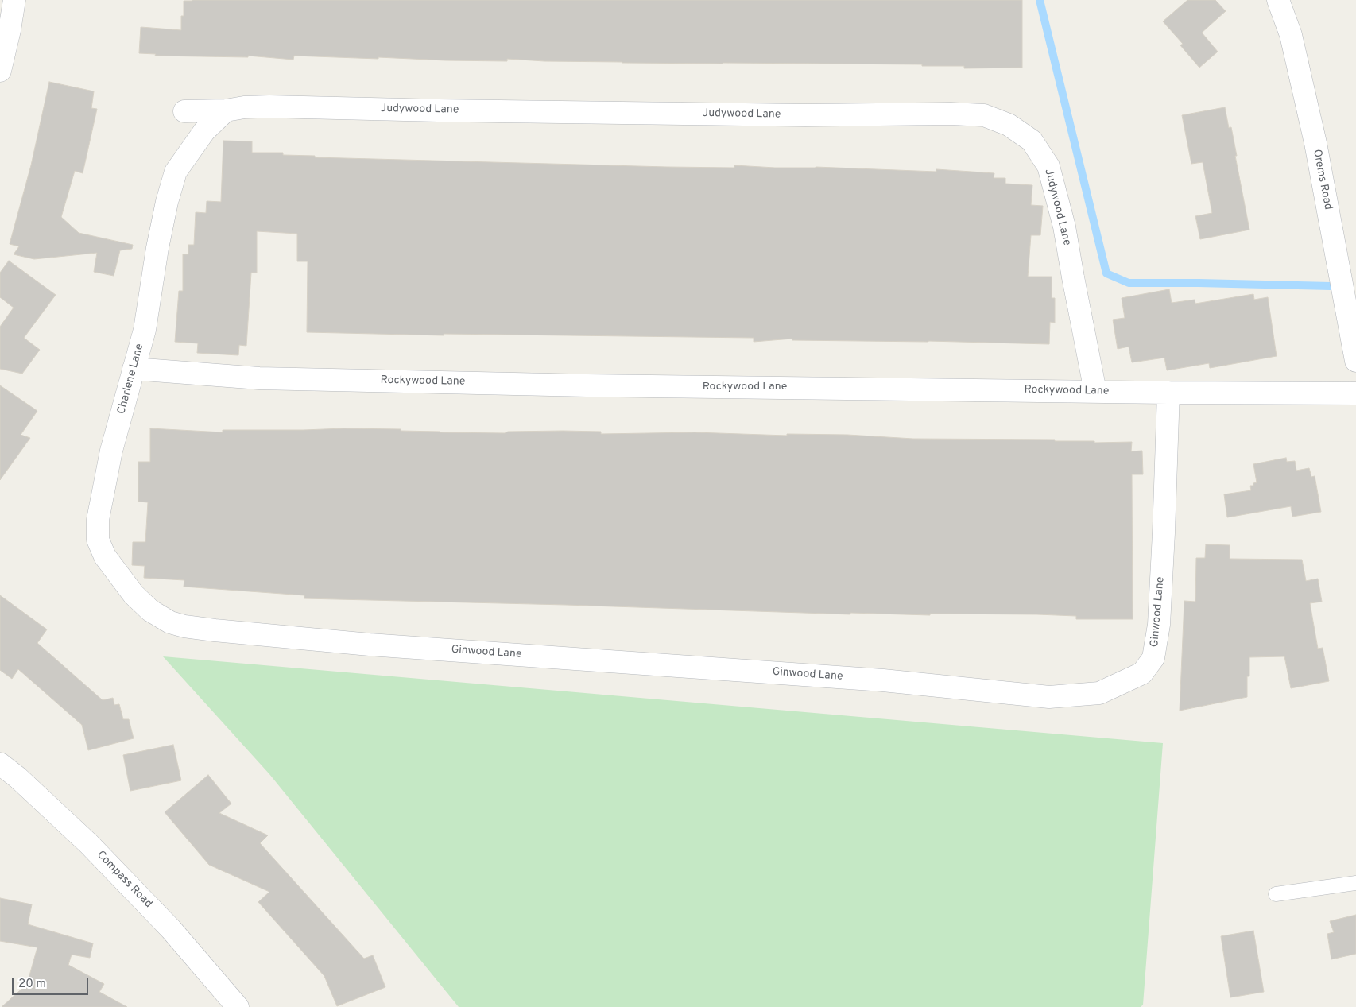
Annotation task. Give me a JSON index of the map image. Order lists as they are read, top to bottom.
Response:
{
  "streets": {
    "street": [
      "Judywood Lane",
      "Orems Road",
      "Charlene Lane",
      "Rockywood Lane",
      "Ginwood Lane",
      "Compass Road"
    ]
  },
  "crossings": [
    ["Judywood Lane", "Charlene Lane"],
    ["Judywood Lane", "Rockywood Lane"],
    ["Charlene Lane", "Rockywood Lane"],
    ["Charlene Lane", "Ginwood Lane"],
    ["Rockywood Lane", "Ginwood Lane"]
  ],
  "scale_bar": "20 m"
}
